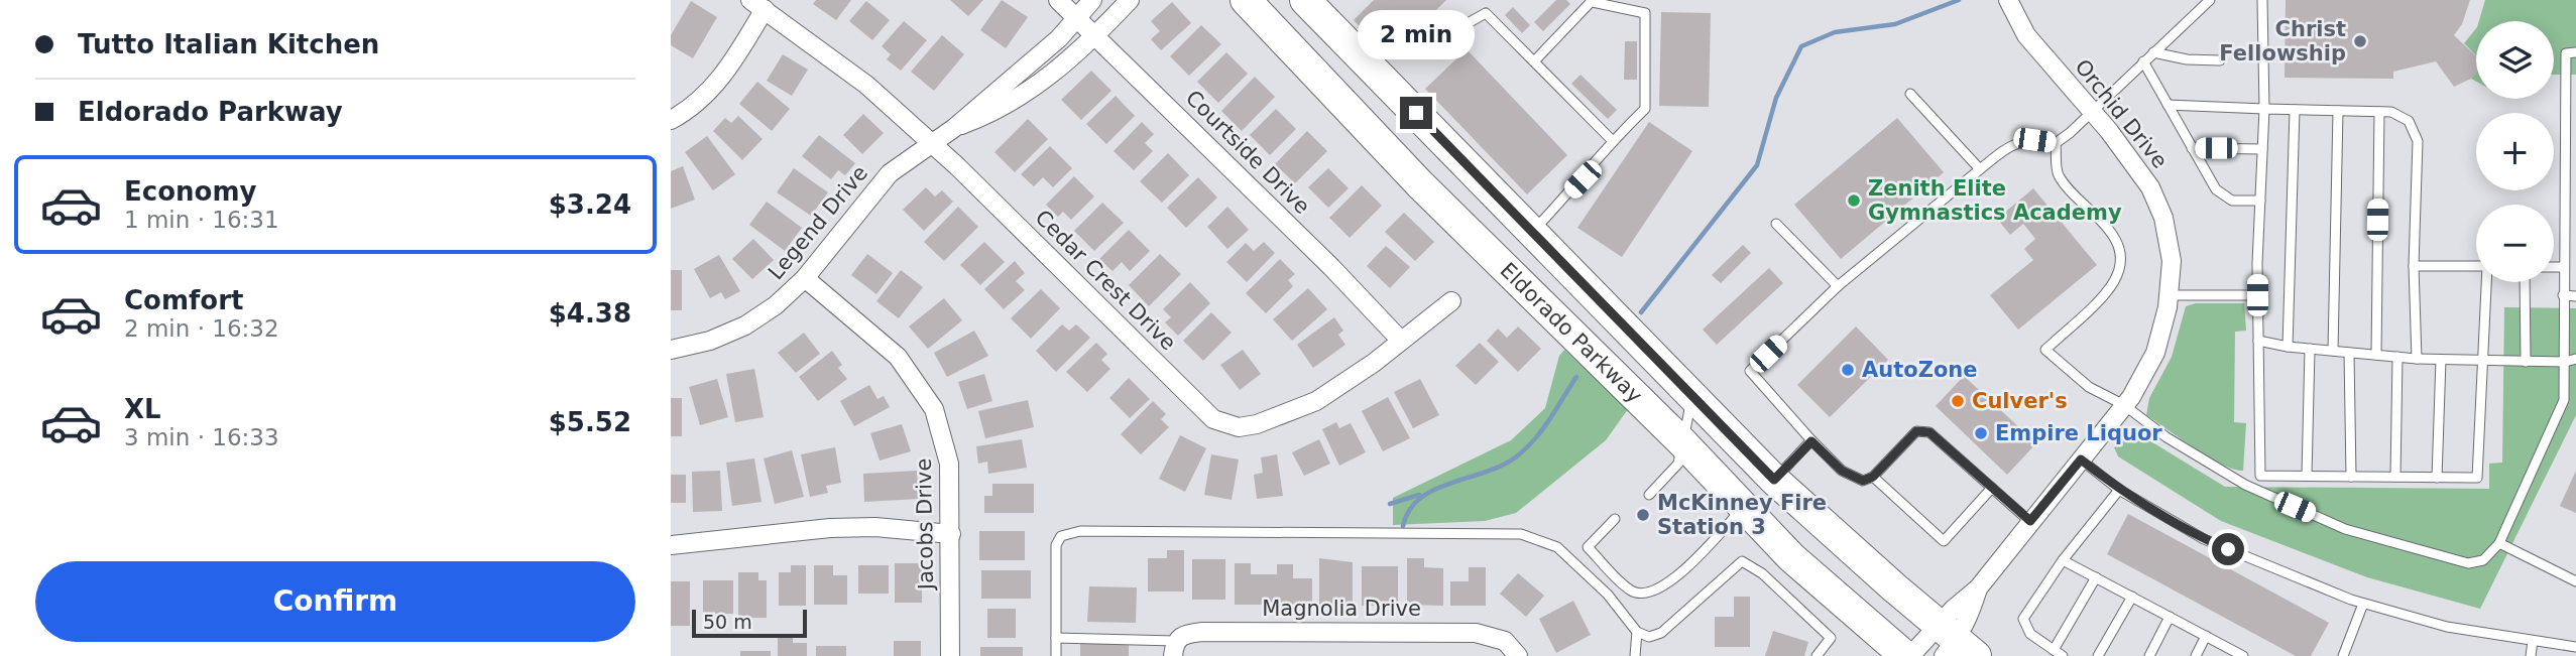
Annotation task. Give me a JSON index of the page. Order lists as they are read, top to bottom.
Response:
{
  "streets": {
    "main road": ["Eldorado Parkway"],
    "street": [
      "Orchid Drive",
      "Courtside Drive",
      "Legend Drive",
      "Cedar Crest Drive",
      "Jacobs Drive",
      "Magnolia Drive"
    ]
  },
  "crossings": [
    ["Orchid Drive", "Eldorado Parkway"],
    ["Courtside Drive", "Legend Drive"],
    ["Courtside Drive", "Cedar Crest Drive"],
    ["Legend Drive", "Cedar Crest Drive"],
    ["Legend Drive", "Jacobs Drive"]
  ],
  "places": [
    "Christ Fellowship",
    "Zenith Elite Gymnastics Academy",
    "AutoZone",
    "Culver's",
    "Empire Liquor",
    "McKinney Fire Station 3"
  ],
  "scale_bar": "50 m",
  "page": {
    "banner": ["Tutto Italian Kitchen", "Eldorado Parkway"],
    "bubble": "2 min",
    "map_buttons": ["+", "−"],
    "list": [
      {
        "name": "Economy",
        "note": "1 min · 16:31",
        "value": "$3.24"
      },
      {
        "name": "Comfort",
        "note": "2 min · 16:32",
        "value": "$4.38"
      },
      {
        "name": "XL",
        "note": "3 min · 16:33",
        "value": "$5.52"
      }
    ],
    "buttons": "Confirm",
    "scale": "50 m"
  }
}
